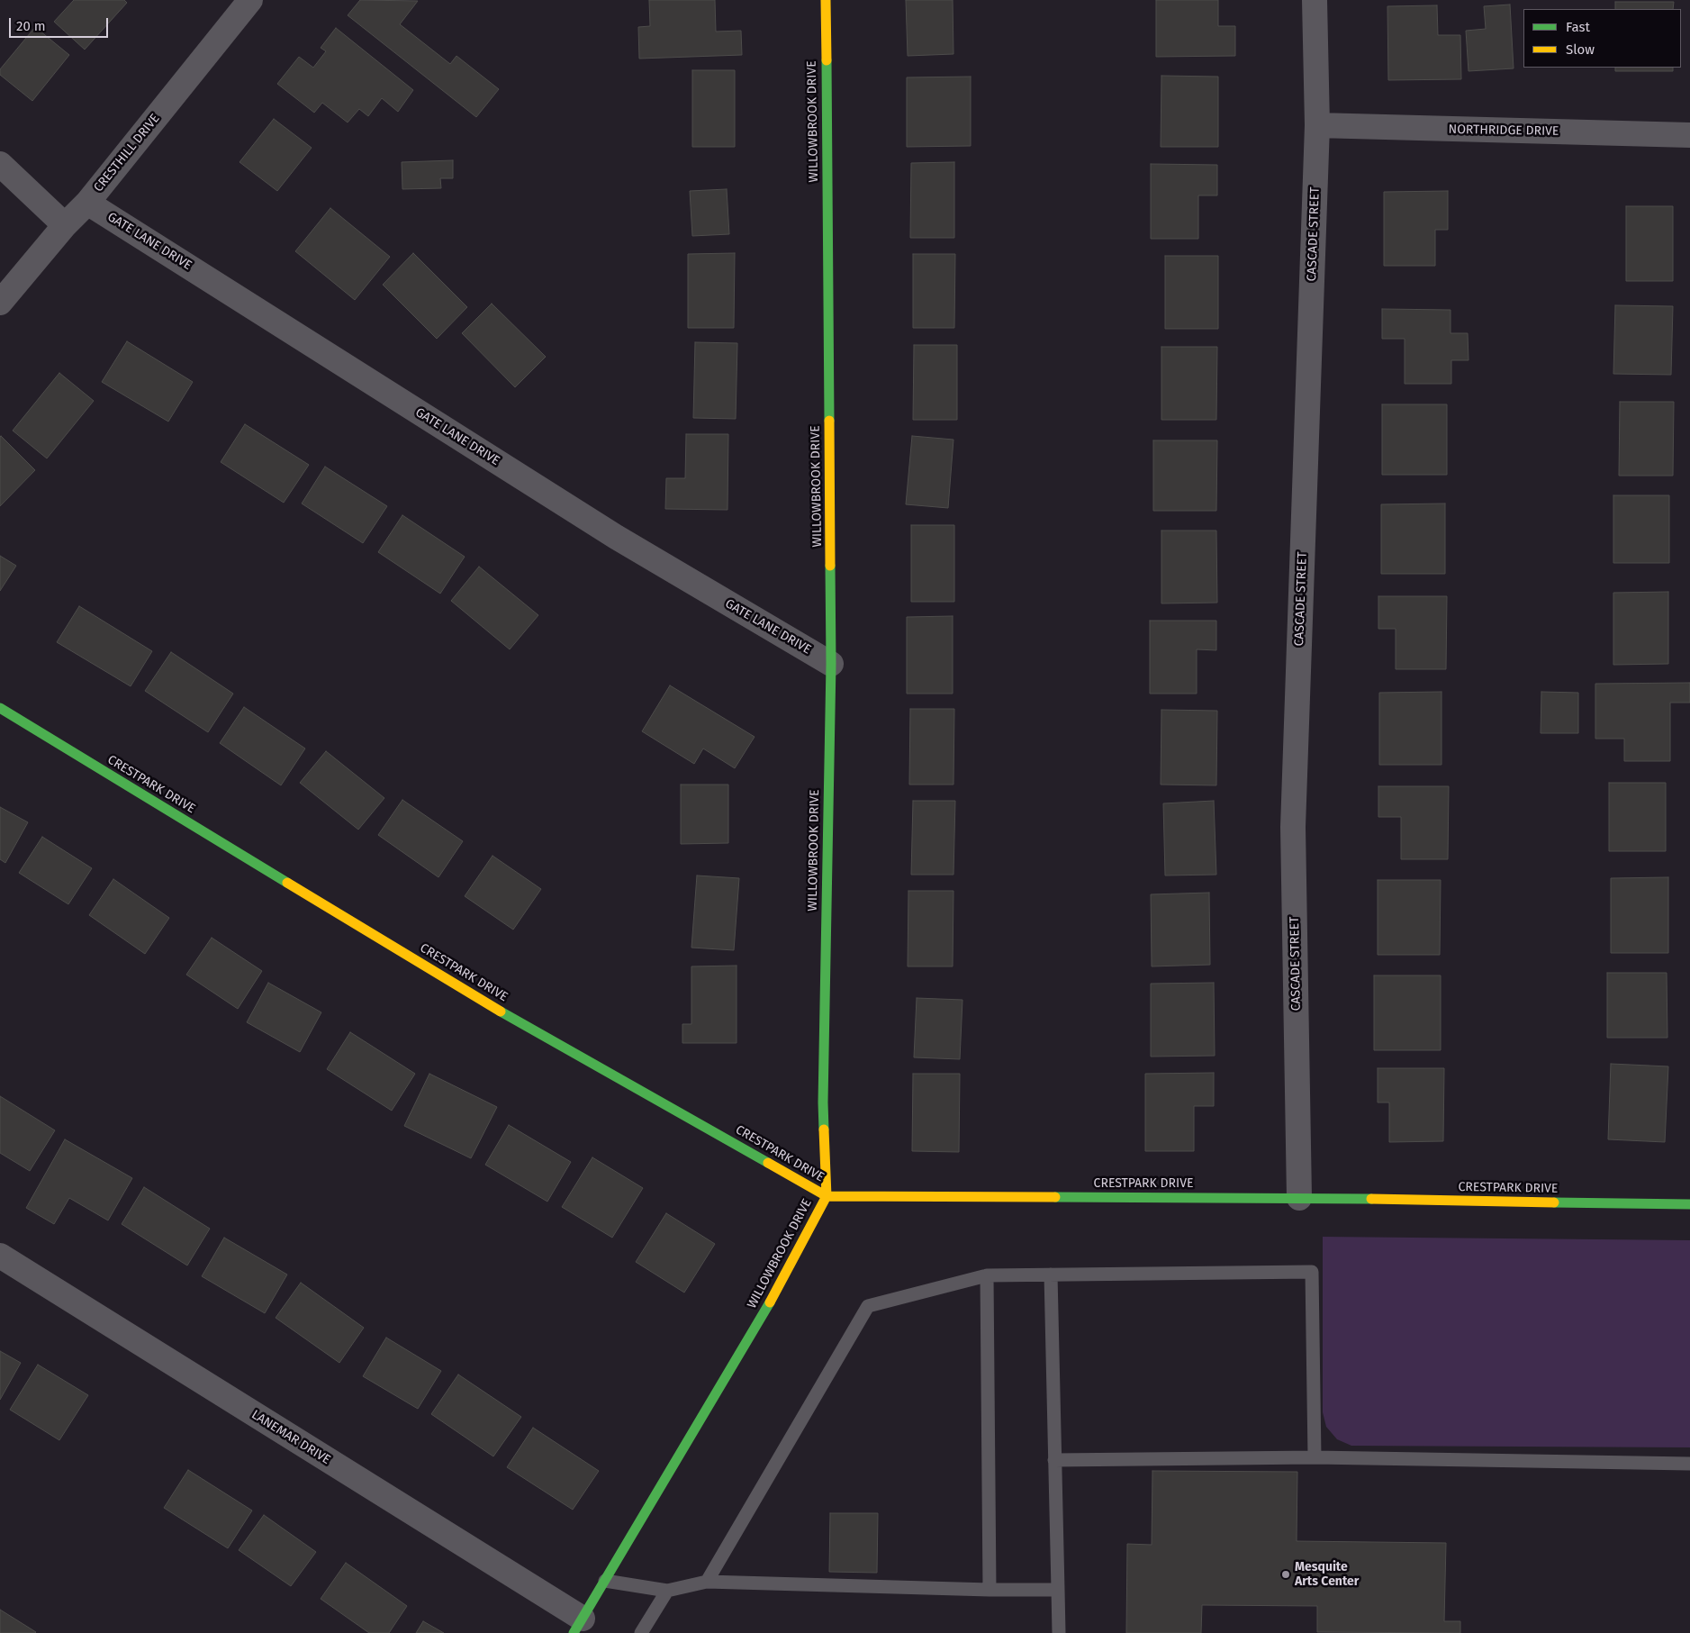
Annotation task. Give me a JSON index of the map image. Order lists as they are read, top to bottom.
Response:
{
  "streets": {
    "street": [
      "WILLOWBROOK DRIVE",
      "NORTHRIDGE DRIVE",
      "CRESTHILL DRIVE",
      "CASCADE STREET",
      "GATE LANE DRIVE",
      "CRESTPARK DRIVE",
      "LANEMAR DRIVE"
    ]
  },
  "crossings": [
    ["WILLOWBROOK DRIVE", "GATE LANE DRIVE"],
    ["WILLOWBROOK DRIVE", "CRESTPARK DRIVE"],
    ["WILLOWBROOK DRIVE", "LANEMAR DRIVE"],
    ["NORTHRIDGE DRIVE", "CASCADE STREET"],
    ["CRESTHILL DRIVE", "GATE LANE DRIVE"],
    ["CASCADE STREET", "CRESTPARK DRIVE"]
  ],
  "places": ["Mesquite Arts Center"],
  "legend": ["Fast", "Slow"],
  "scale_bar": "20 m"
}
